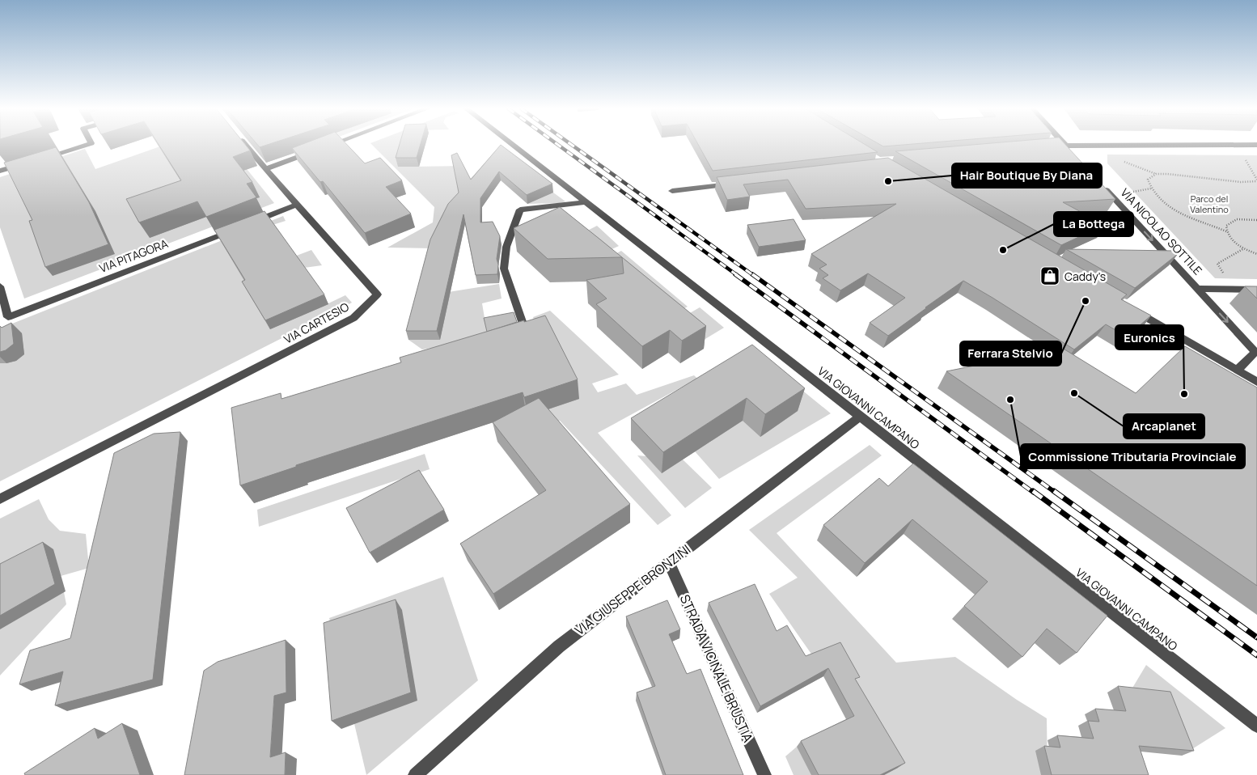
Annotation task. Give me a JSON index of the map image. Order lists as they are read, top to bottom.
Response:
{
  "streets": {
    "street": [
      "VIA NICOLAO SOTTILE",
      "VIA PITAGORA",
      "VIA CARTESIO",
      "VIA GIOVANNI CAMPANO",
      "VIA GIUSEPPE BRONZINI",
      "STRADA VICINALE BRUSTIA"
    ]
  },
  "crossings": [
    ["VIA PITAGORA", "VIA CARTESIO"],
    ["VIA GIOVANNI CAMPANO", "VIA GIUSEPPE BRONZINI"],
    ["VIA GIUSEPPE BRONZINI", "STRADA VICINALE BRUSTIA"]
  ],
  "parks": ["Parco del Valentino"],
  "places": {
    "other": [
      "Hair Boutique By Diana",
      "La Bottega",
      "Ferrara Stelvio",
      "Arcaplanet",
      "Euronics",
      "Commissione Tributaria Provinciale"
    ],
    "shop": ["Caddy's"]
  }
}
